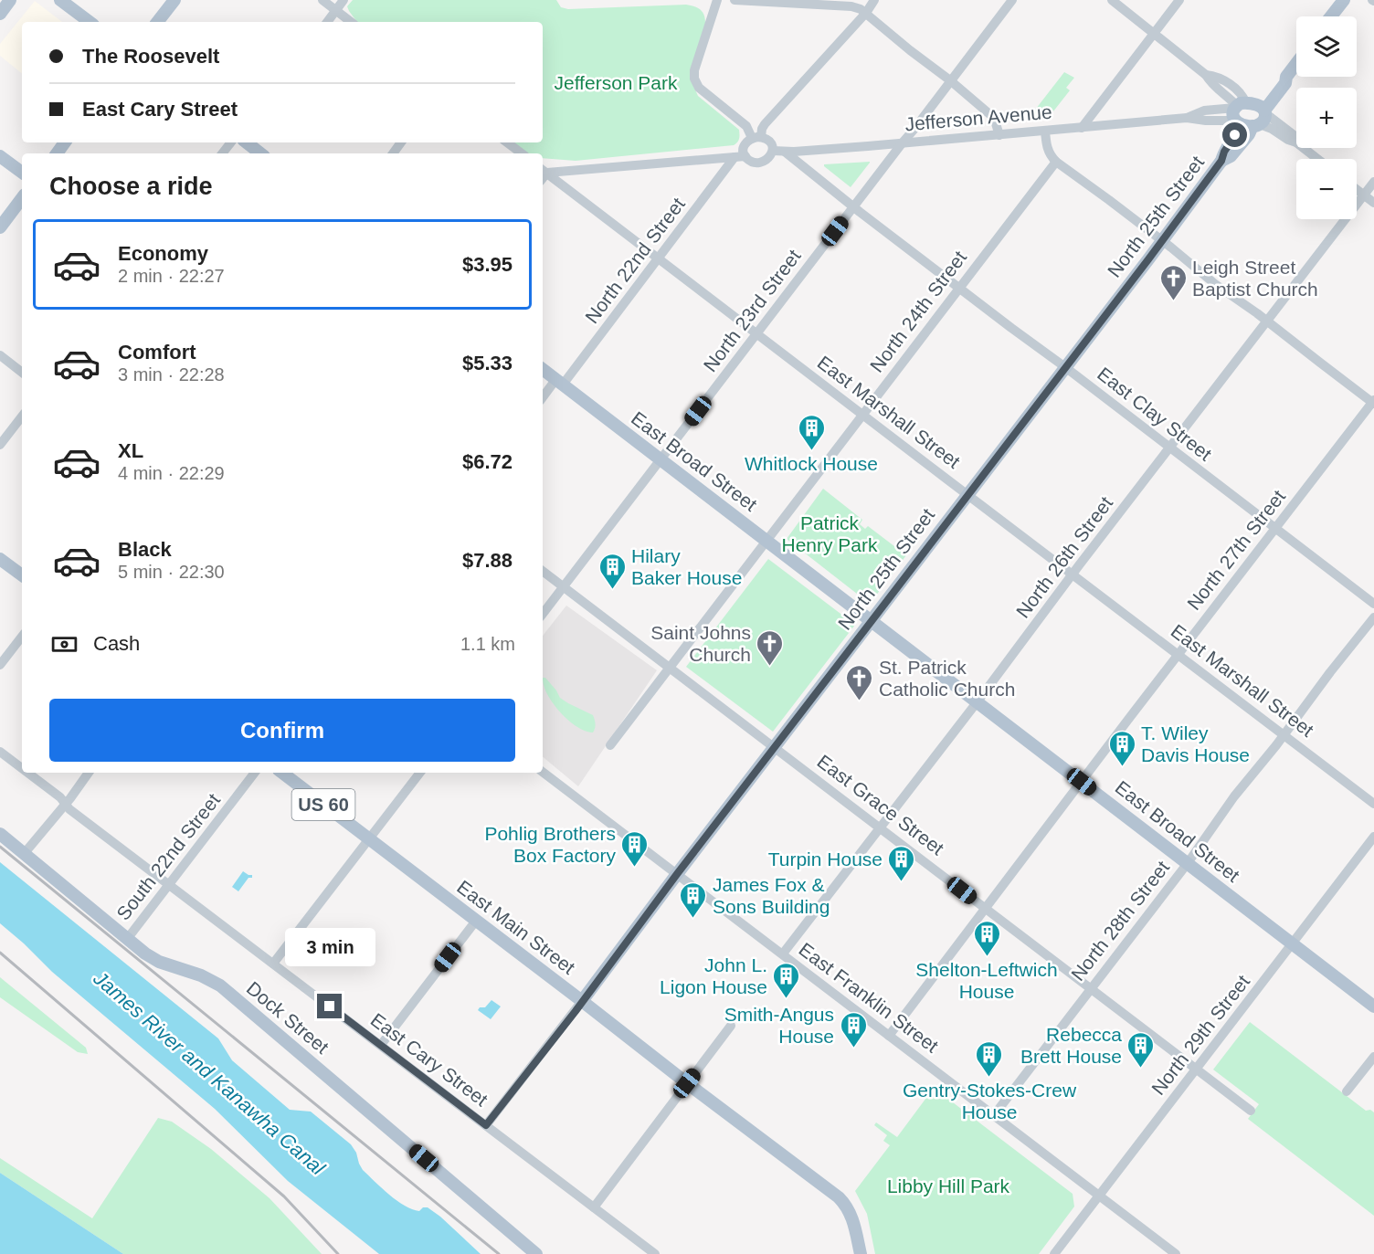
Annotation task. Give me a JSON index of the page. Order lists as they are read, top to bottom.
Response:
{
  "streets": {
    "main road": [
      "North 25th Street",
      "East Broad Street",
      "US 60",
      "East Main Street",
      "Dock Street"
    ],
    "street": [
      "Jefferson Avenue",
      "North 22nd Street",
      "North 23rd Street",
      "North 24th Street",
      "East Marshall Street",
      "East Clay Street",
      "North 27th Street",
      "North 26th Street",
      "East Grace Street",
      "South 22nd Street",
      "North 28th Street",
      "East Franklin Street",
      "North 29th Street",
      "East Cary Street"
    ]
  },
  "crossings": [
    ["Jefferson Avenue", "North 25th Street"],
    ["Jefferson Avenue", "North 23rd Street"],
    ["Jefferson Avenue", "East Clay Street"],
    ["North 25th Street", "East Marshall Street"],
    ["North 25th Street", "East Clay Street"],
    ["North 25th Street", "East Broad Street"],
    ["North 25th Street", "East Grace Street"],
    ["North 25th Street", "East Main Street"],
    ["North 25th Street", "East Franklin Street"],
    ["North 22nd Street", "East Marshall Street"],
    ["North 22nd Street", "East Broad Street"],
    ["North 23rd Street", "East Marshall Street"],
    ["North 23rd Street", "East Clay Street"],
    ["North 23rd Street", "East Broad Street"],
    ["North 23rd Street", "East Grace Street"],
    ["North 24th Street", "East Marshall Street"],
    ["North 24th Street", "East Clay Street"],
    ["North 24th Street", "East Broad Street"],
    ["North 24th Street", "East Grace Street"],
    ["East Marshall Street", "North 27th Street"],
    ["East Marshall Street", "North 26th Street"],
    ["East Marshall Street", "North 28th Street"],
    ["East Clay Street", "North 27th Street"],
    ["East Clay Street", "North 26th Street"],
    ["East Broad Street", "North 27th Street"],
    ["East Broad Street", "North 26th Street"],
    ["East Broad Street", "North 28th Street"],
    ["East Broad Street", "North 29th Street"],
    ["North 27th Street", "East Grace Street"],
    ["North 27th Street", "East Franklin Street"],
    ["North 26th Street", "East Grace Street"],
    ["North 26th Street", "East Franklin Street"],
    ["East Grace Street", "North 28th Street"],
    ["East Grace Street", "North 29th Street"],
    ["South 22nd Street", "Dock Street"],
    ["South 22nd Street", "East Cary Street"],
    ["North 28th Street", "East Franklin Street"],
    ["East Franklin Street", "North 29th Street"]
  ],
  "water": ["James River and Kanawha Canal"],
  "parks": ["Jefferson Park", "Patrick Henry Park", "Libby Hill Park"],
  "places": {
    "church": ["Leigh Street Baptist Church", "Saint Johns Church", "St. Patrick Catholic Church"],
    "building": [
      "Whitlock House",
      "Hilary Baker House",
      "T. Wiley Davis House",
      "Pohlig Brothers Box Factory",
      "Turpin House",
      "James Fox & Sons Building",
      "Shelton-Leftwich House",
      "John L. Ligon House",
      "Smith-Angus House",
      "Rebecca Brett House",
      "Gentry-Stokes-Crew House"
    ]
  },
  "page": {
    "map_buttons": ["+", "−"],
    "banner": ["The Roosevelt", "East Cary Street"],
    "heading": "Choose a ride",
    "list": [
      {
        "name": "Economy",
        "note": "2 min · 22:27",
        "value": "$3.95"
      },
      {
        "name": "Comfort",
        "note": "3 min · 22:28",
        "value": "$5.33"
      },
      {
        "name": "XL",
        "note": "4 min · 22:29",
        "value": "$6.72"
      },
      {
        "name": "Black",
        "note": "5 min · 22:30",
        "value": "$7.88"
      }
    ],
    "pay": ["Cash", "1.1 km"],
    "buttons": "Confirm",
    "bubble": "3 min"
  }
}
